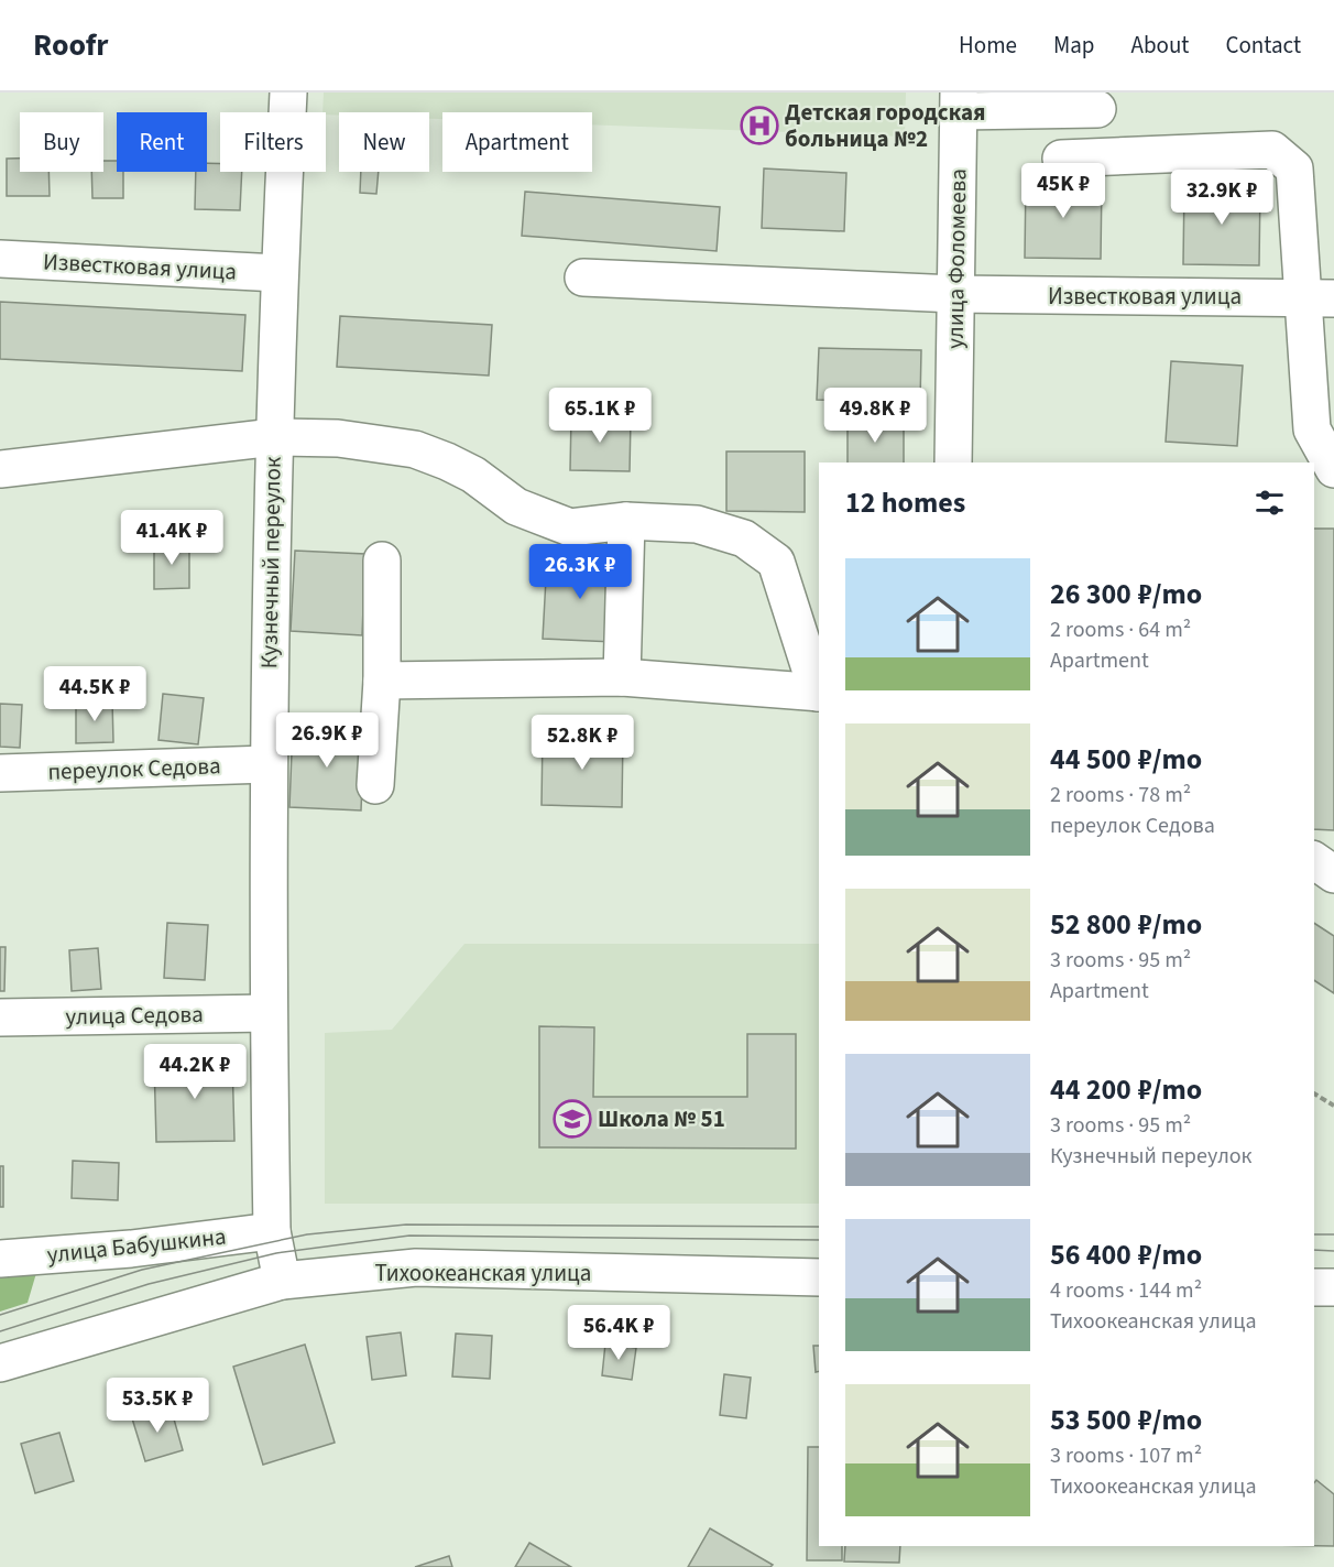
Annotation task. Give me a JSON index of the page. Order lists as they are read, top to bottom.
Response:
{
  "streets": {
    "street": [
      "улица Фоломеева",
      "Известковая улица",
      "Кузнечный переулок",
      "переулок Седова",
      "улица Седова",
      "улица Бабушкина",
      "Тихоокеанская улица"
    ]
  },
  "crossings": [
    ["улица Фоломеева", "Известковая улица"],
    ["Известковая улица", "Кузнечный переулок"],
    ["Кузнечный переулок", "переулок Седова"],
    ["Кузнечный переулок", "улица Седова"],
    ["Кузнечный переулок", "улица Бабушкина"],
    ["Кузнечный переулок", "Тихоокеанская улица"]
  ],
  "places": {
    "hospital": ["Детская городская больница №2"],
    "school or university": ["Школа № 51"]
  },
  "page": {
    "header": "Roofr",
    "nav": [
      "Home",
      "Map",
      "About",
      "Contact"
    ],
    "chip": [
      "Buy",
      "Rent",
      "Filters",
      "New",
      "Apartment"
    ],
    "price": [
      "45K ₽",
      "32.9K ₽",
      "65.1K ₽",
      "49.8K ₽",
      "41.4K ₽",
      "26.3K ₽",
      "44.5K ₽",
      "26.9K ₽",
      "52.8K ₽",
      "44.2K ₽",
      "56.4K ₽",
      "53.5K ₽"
    ],
    "heading": "12 homes",
    "list": [
      {
        "name": "26 300 ₽/mo",
        "note": "2 rooms · 64 m² · Apartment"
      },
      {
        "name": "44 500 ₽/mo",
        "note": "2 rooms · 78 m² · переулок Седова"
      },
      {
        "name": "52 800 ₽/mo",
        "note": "3 rooms · 95 m² · Apartment"
      },
      {
        "name": "44 200 ₽/mo",
        "note": "3 rooms · 95 m² · Кузнечный переулок"
      },
      {
        "name": "56 400 ₽/mo",
        "note": "4 rooms · 144 m² · Тихоокеанская улица"
      },
      {
        "name": "53 500 ₽/mo",
        "note": "3 rooms · 107 m² · Тихоокеанская улица"
      }
    ]
  }
}
